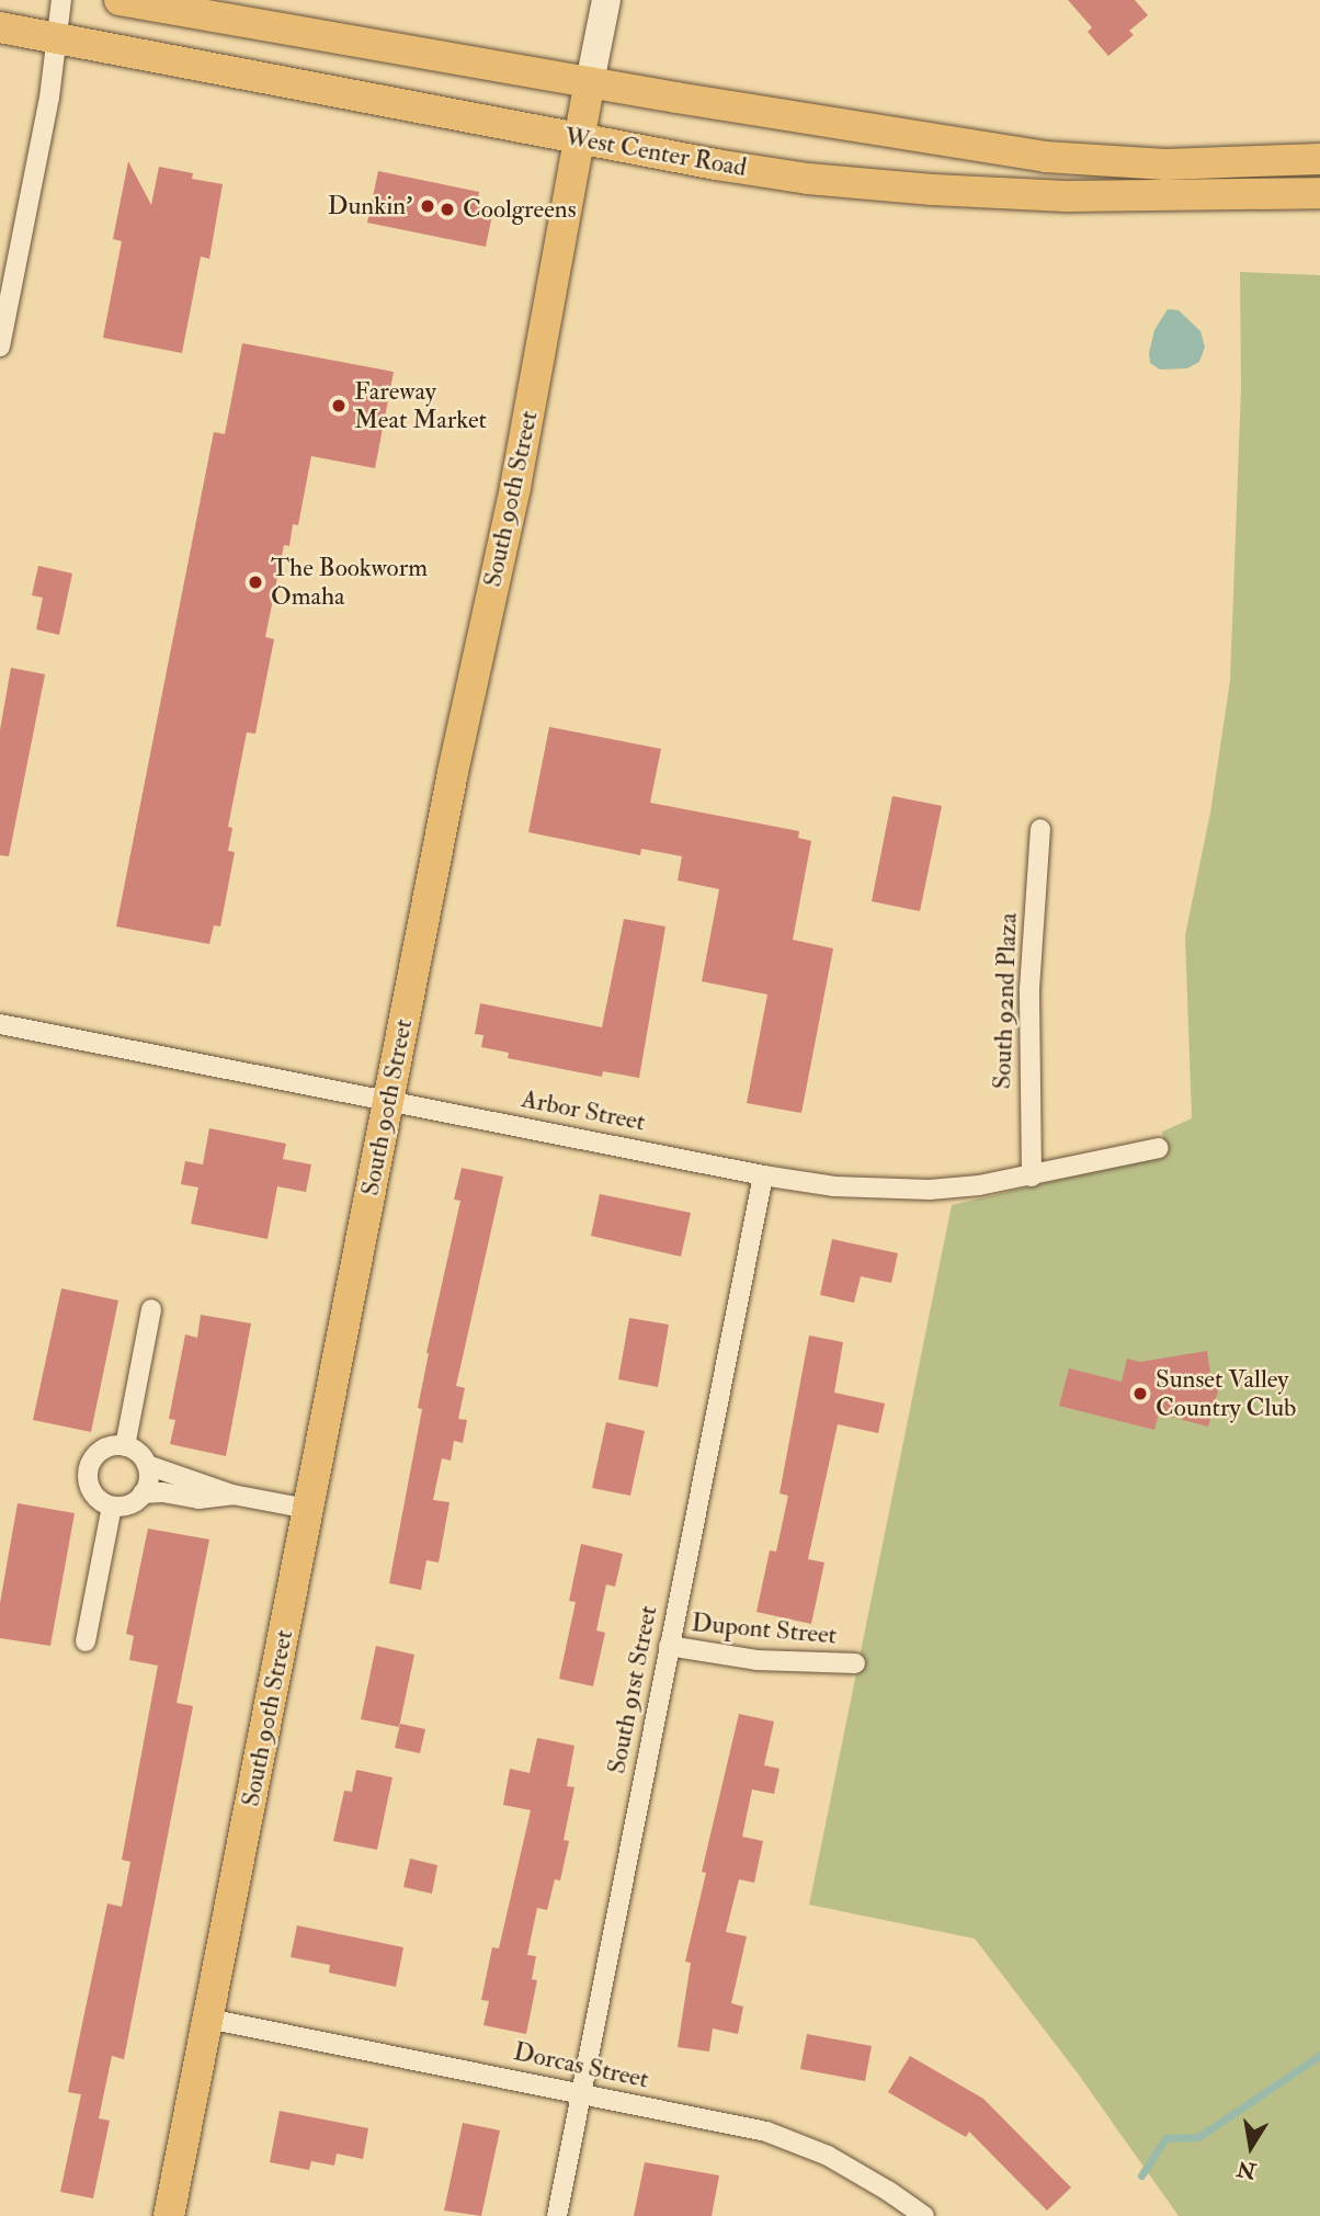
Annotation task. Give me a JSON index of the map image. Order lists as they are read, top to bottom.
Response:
{
  "streets": {
    "main road": ["West Center Road", "South 90th Street"],
    "street": [
      "South 92nd Plaza",
      "Arbor Street",
      "Dupont Street",
      "South 91st Street",
      "Dorcas Street"
    ]
  },
  "crossings": [
    ["West Center Road", "South 90th Street"],
    ["South 90th Street", "Arbor Street"],
    ["South 90th Street", "Dorcas Street"],
    ["South 92nd Plaza", "Arbor Street"],
    ["Arbor Street", "South 91st Street"],
    ["Dupont Street", "South 91st Street"],
    ["South 91st Street", "Dorcas Street"]
  ],
  "places": [
    "Dunkin'",
    "Coolgreens",
    "Fareway Meat Market",
    "The Bookworm Omaha",
    "Sunset Valley Country Club"
  ],
  "north": "bottom"
}
